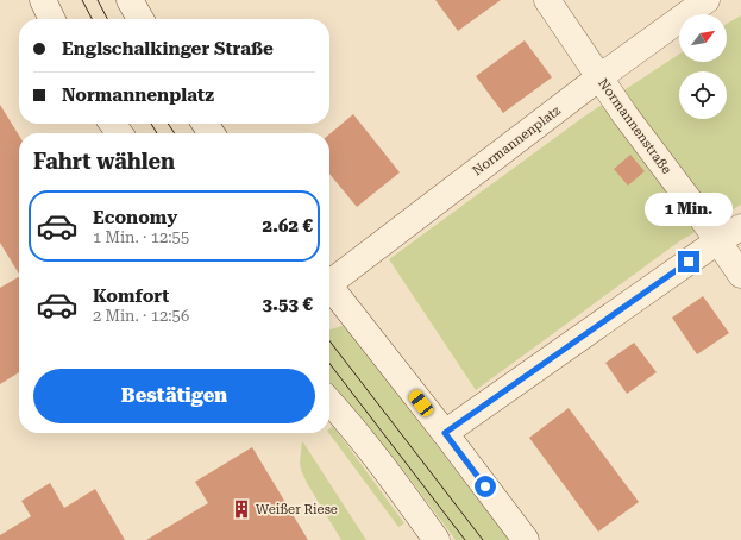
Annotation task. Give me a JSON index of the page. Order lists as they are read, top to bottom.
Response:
{
  "streets": {
    "street": ["Normannenstraße", "Normannenplatz"]
  },
  "crossings": [
    ["Normannenstraße", "Normannenplatz"]
  ],
  "places": {
    "building": ["Weißer Riese"]
  },
  "north": "top right",
  "page": {
    "banner": ["Englschalkinger Straße", "Normannenplatz"],
    "heading": "Fahrt wählen",
    "list": [
      {
        "name": "Economy",
        "note": "1 Min. · 12:55",
        "value": "2.62 €"
      },
      {
        "name": "Komfort",
        "note": "2 Min. · 12:56",
        "value": "3.53 €"
      }
    ],
    "bubble": "1 Min.",
    "buttons": "Bestätigen"
  }
}
